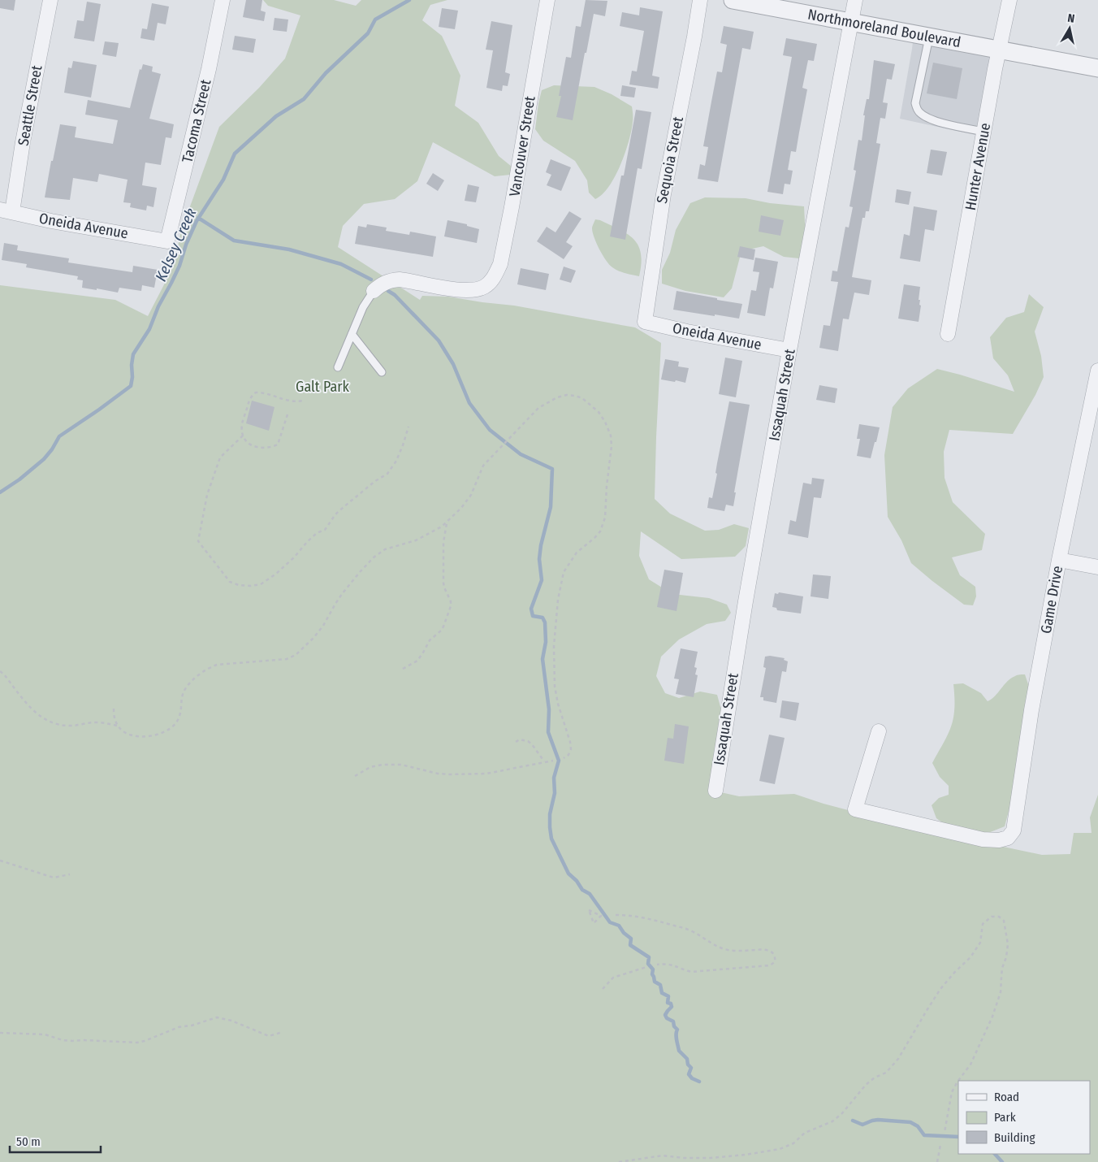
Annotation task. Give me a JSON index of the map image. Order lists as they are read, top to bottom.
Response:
{
  "streets": {
    "street": [
      "Northmoreland Boulevard",
      "Seattle Street",
      "Tacoma Street",
      "Vancouver Street",
      "Sequoia Street",
      "Hunter Avenue",
      "Oneida Avenue",
      "Issaquah Street",
      "Game Drive"
    ]
  },
  "crossings": [
    ["Northmoreland Boulevard", "Hunter Avenue"],
    ["Northmoreland Boulevard", "Issaquah Street"],
    ["Seattle Street", "Oneida Avenue"],
    ["Tacoma Street", "Oneida Avenue"],
    ["Sequoia Street", "Oneida Avenue"],
    ["Oneida Avenue", "Issaquah Street"]
  ],
  "water": ["Kelsey Creek"],
  "parks": ["Galt Park"],
  "legend": ["Road", "Park", "Building"],
  "scale_bar": "50 m",
  "north": "top"
}
